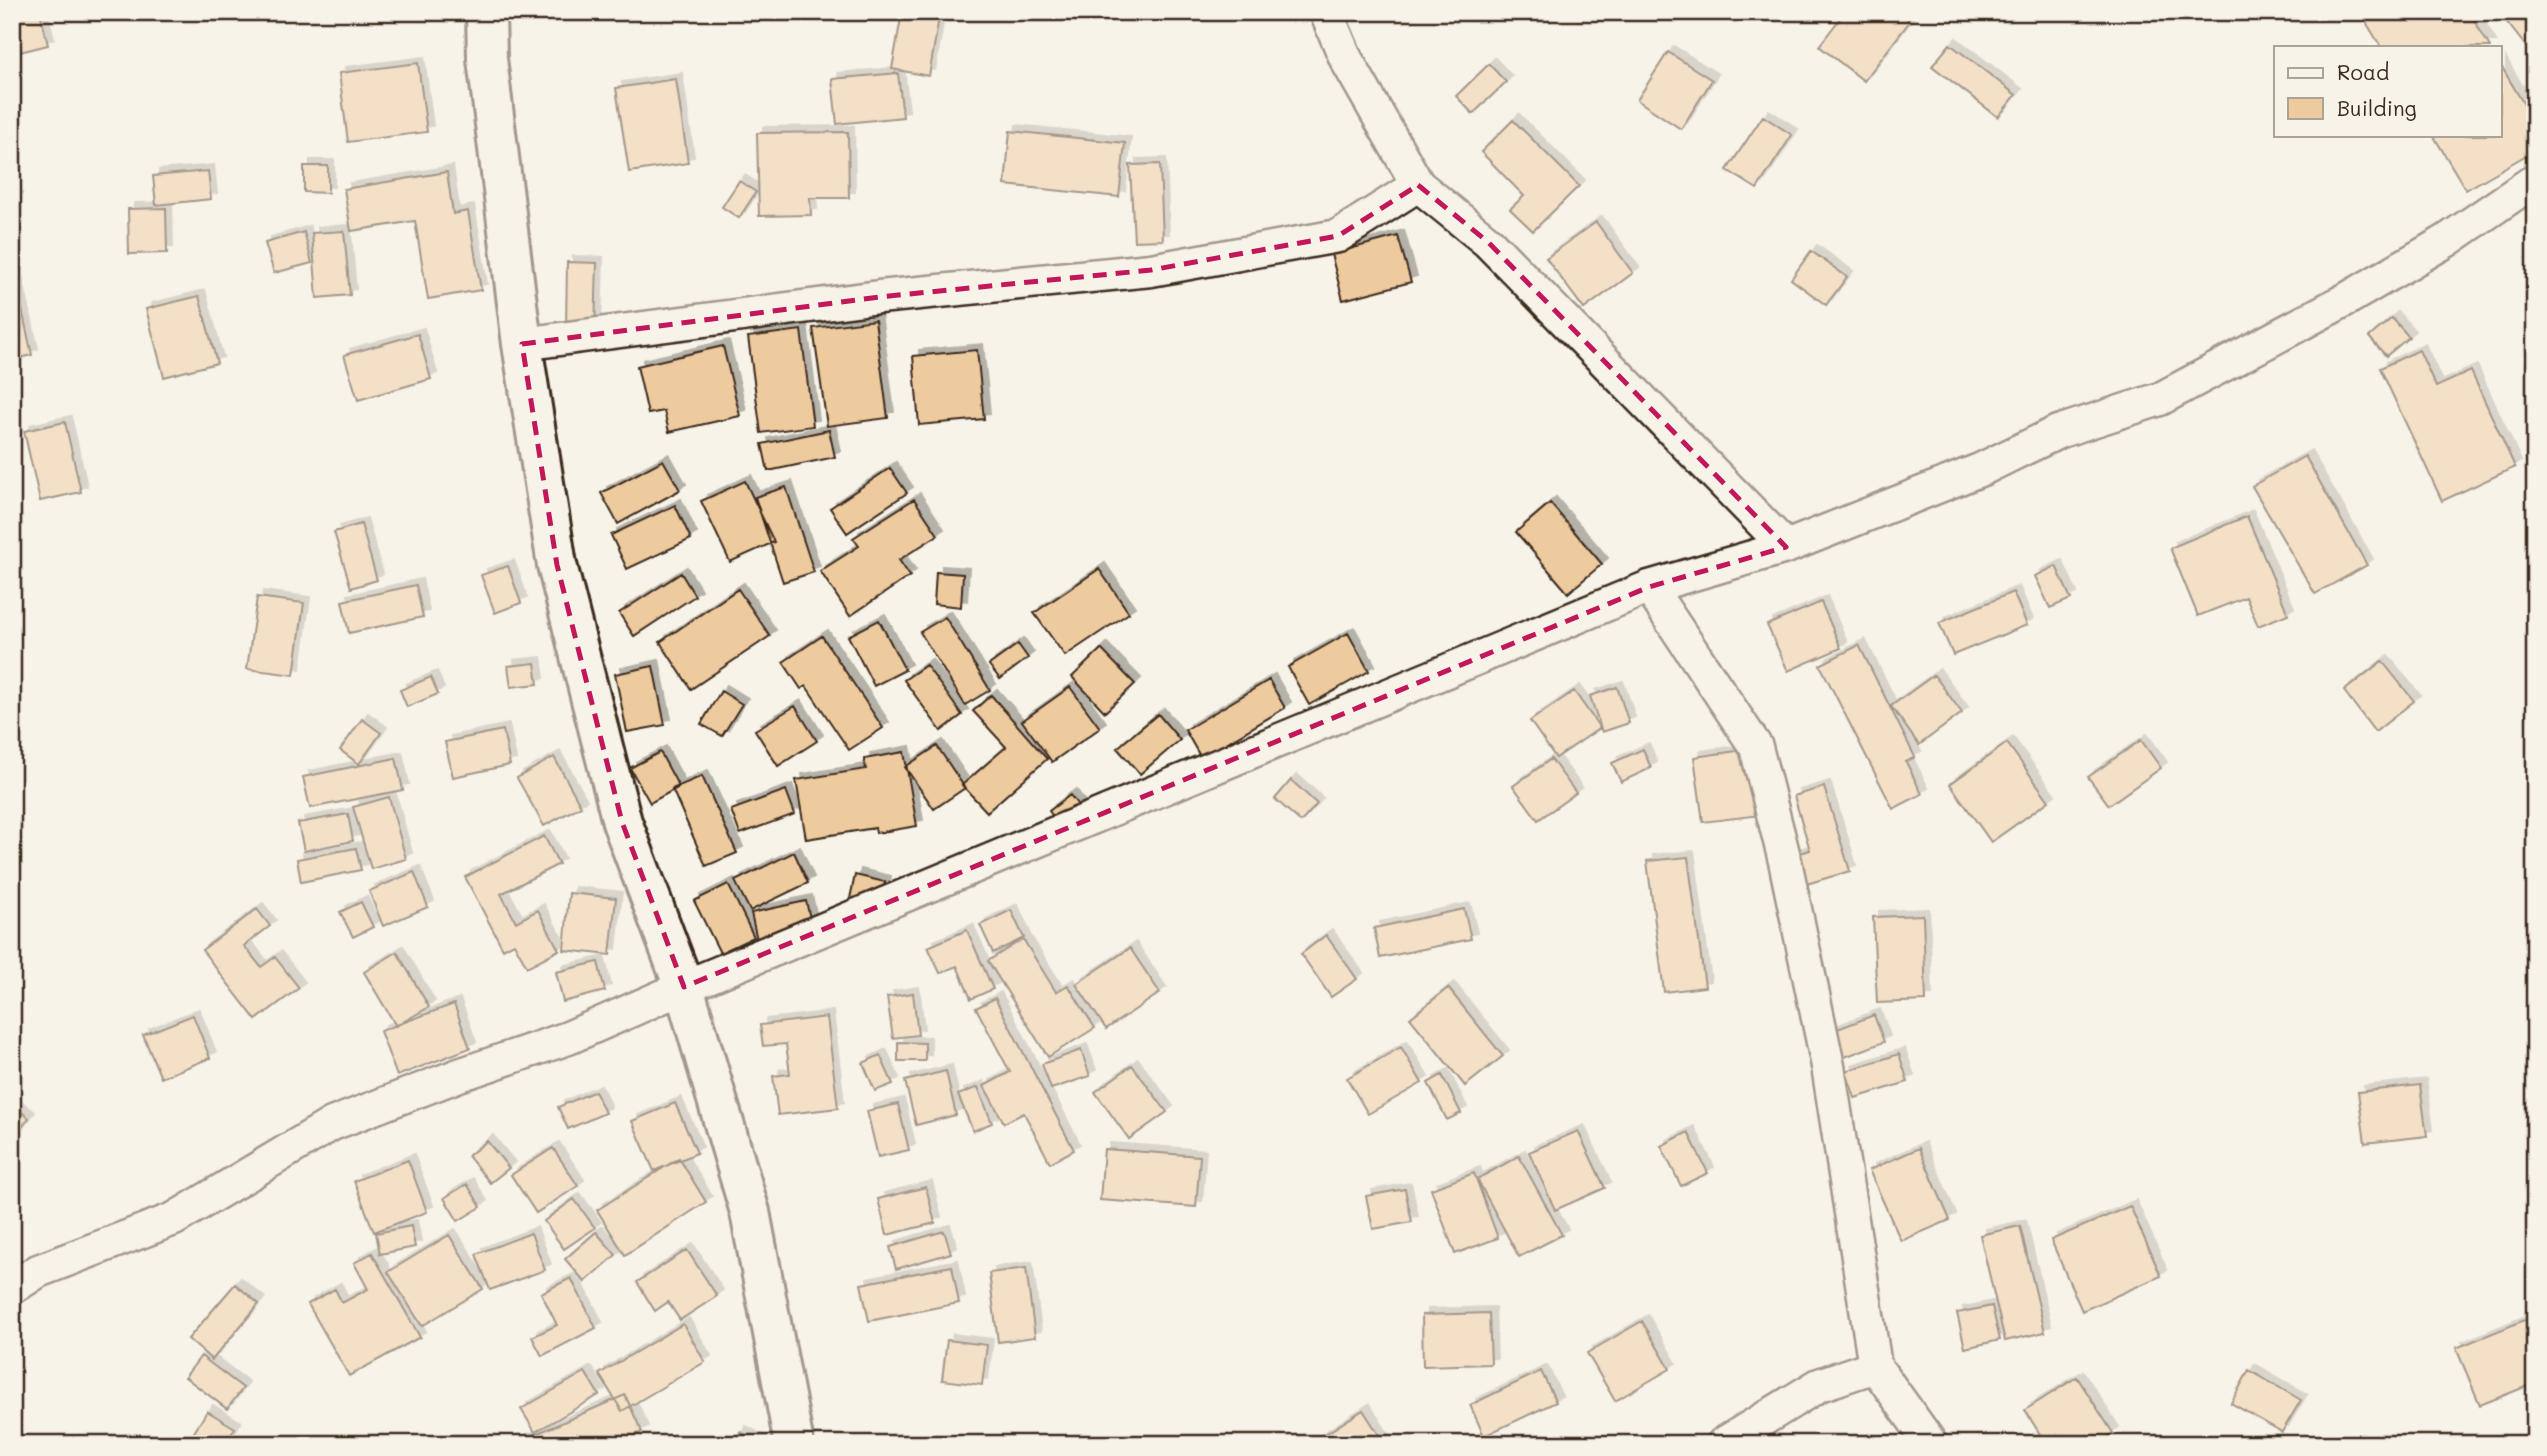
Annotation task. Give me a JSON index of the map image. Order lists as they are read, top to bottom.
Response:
{
  "legend": ["Road", "Building"]
}
